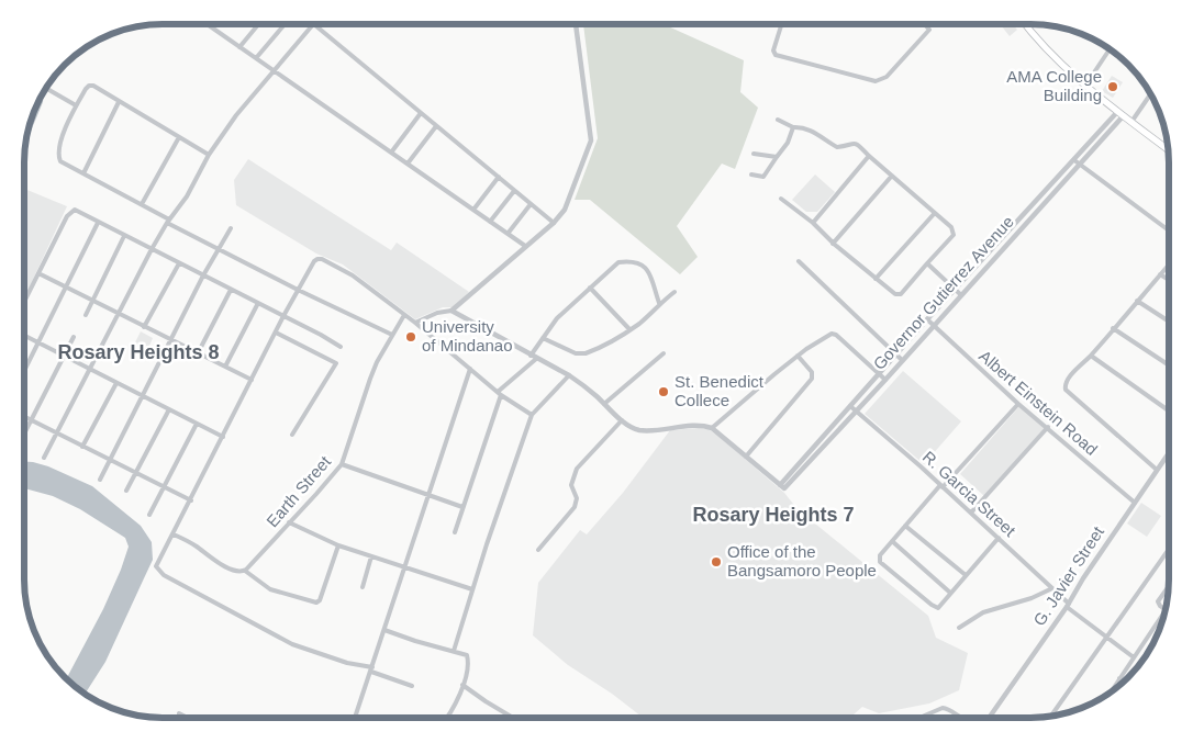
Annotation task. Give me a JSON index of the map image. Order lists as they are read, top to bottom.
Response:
{
  "streets": {
    "street": [
      "Governor Gutierrez Avenue",
      "Albert Einstein Road",
      "Earth Street",
      "R. Garcia Street",
      "G. Javier Street"
    ]
  },
  "crossings": [
    ["Governor Gutierrez Avenue", "Albert Einstein Road"],
    ["Governor Gutierrez Avenue", "R. Garcia Street"],
    ["Albert Einstein Road", "G. Javier Street"],
    ["R. Garcia Street", "G. Javier Street"]
  ],
  "districts": ["Rosary Heights 8", "Rosary Heights 7"],
  "places": [
    "AMA College Building",
    "University of Mindanao",
    "St. Benedict Collece",
    "Office of the Bangsamoro People"
  ]
}
